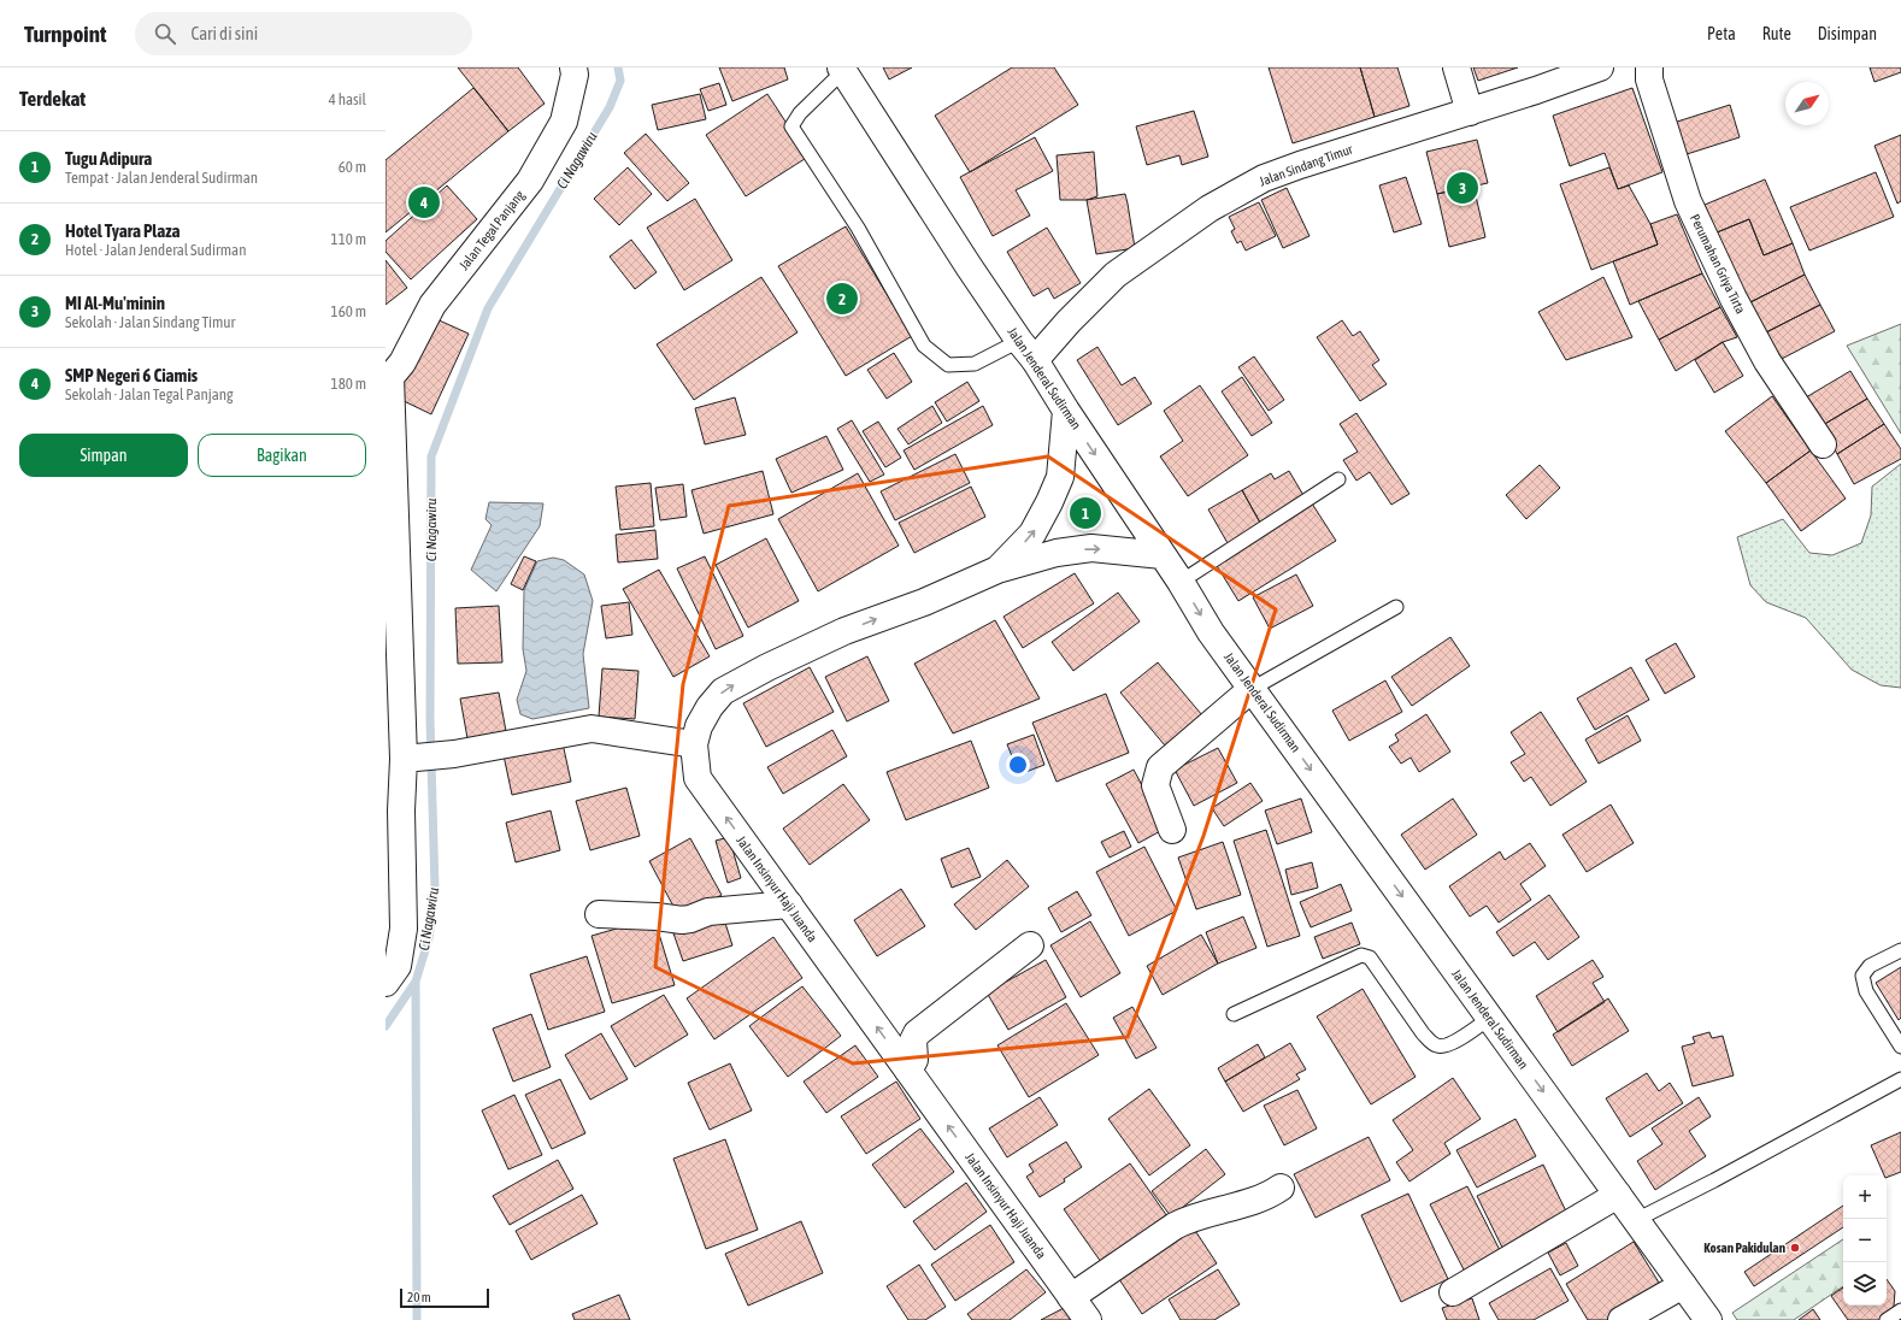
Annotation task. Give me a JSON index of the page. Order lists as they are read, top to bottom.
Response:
{
  "streets": {
    "main road": [
      "Jalan Sindang Timur",
      "Jalan Tegal Panjang",
      "Perumahan Griya Tirta",
      "Jalan Jenderal Sudirman",
      "Jalan Insinyur Haji Juanda"
    ]
  },
  "crossings": [
    ["Jalan Sindang Timur", "Jalan Jenderal Sudirman"]
  ],
  "one_way": ["Jalan Jenderal Sudirman"],
  "water": ["Ci Nagawiru"],
  "places": ["Kosan Pakidulan"],
  "scale_bar": "20 m",
  "north": "top right",
  "page": {
    "header": "Turnpoint",
    "search": "Cari di sini",
    "nav": ["Peta", "Rute", "Disimpan"],
    "heading": ["Terdekat", "4 hasil"],
    "list": [
      {
        "mark": "1",
        "name": "Tugu Adipura",
        "note": "Tempat · Jalan Jenderal Sudirman",
        "value": "60 m"
      },
      {
        "mark": "2",
        "name": "Hotel Tyara Plaza",
        "note": "Hotel · Jalan Jenderal Sudirman",
        "value": "110 m"
      },
      {
        "mark": "3",
        "name": "MI Al-Mu'minin",
        "note": "Sekolah · Jalan Sindang Timur",
        "value": "160 m"
      },
      {
        "mark": "4",
        "name": "SMP Negeri 6 Ciamis",
        "note": "Sekolah · Jalan Tegal Panjang",
        "value": "180 m"
      }
    ],
    "pins": [
      "3",
      "4",
      "2",
      "1"
    ],
    "buttons": ["Simpan", "Bagikan"],
    "map_buttons": ["+", "−"],
    "scale": "20 m"
  }
}
